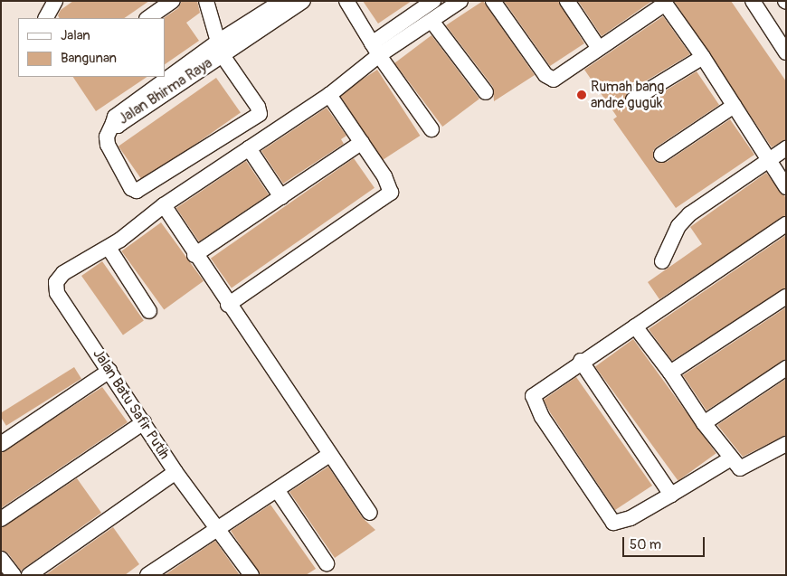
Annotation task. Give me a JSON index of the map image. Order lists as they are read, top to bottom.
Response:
{
  "streets": {
    "street": ["Jalan Bhirma Raya", "Jalan Batu Safir Putih"]
  },
  "places": ["Rumah bang andre guguk"],
  "legend": ["Jalan", "Bangunan"],
  "scale_bar": "50 m"
}
